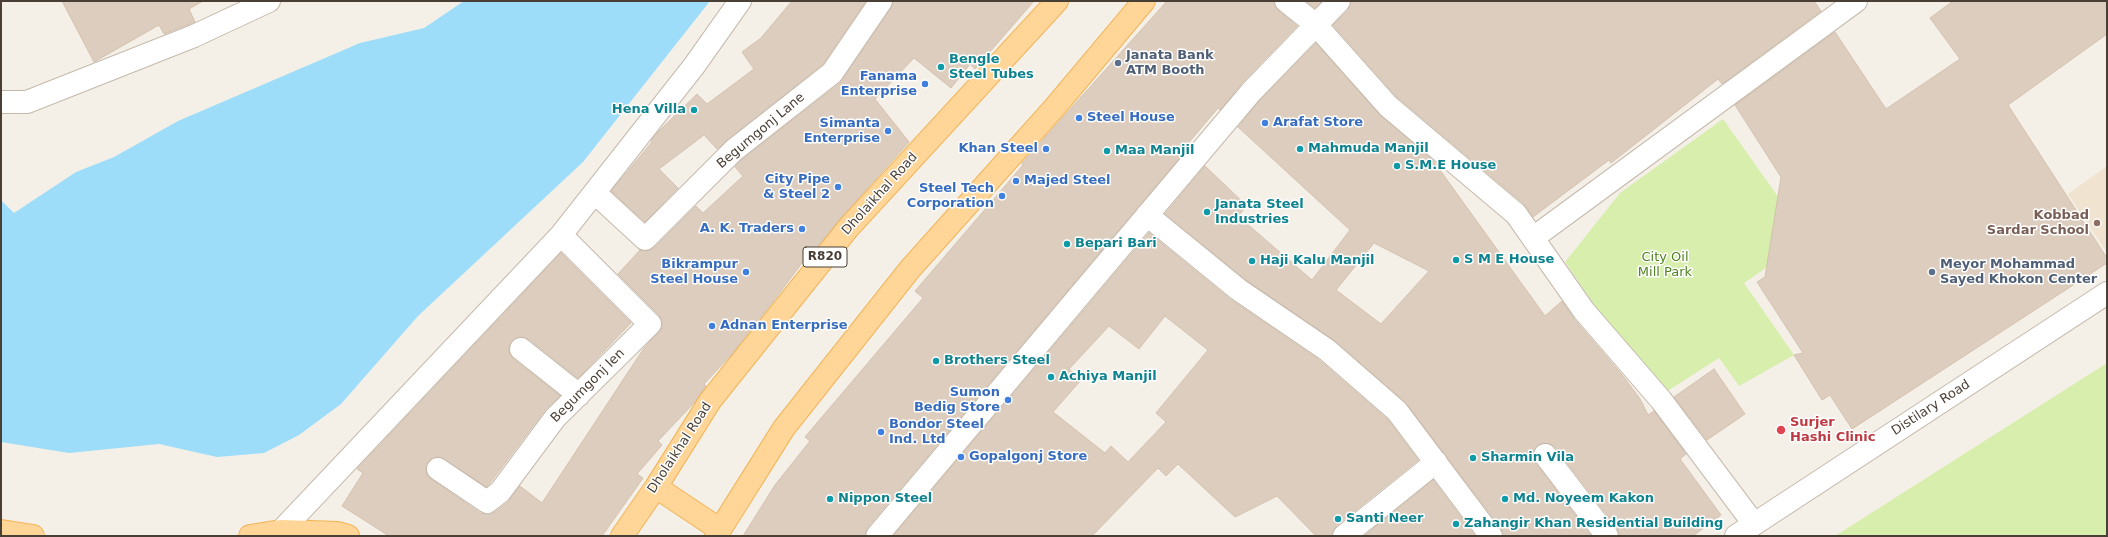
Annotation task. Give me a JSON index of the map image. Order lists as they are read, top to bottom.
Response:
{
  "streets": {
    "main road": ["Dholaikhal Road", "R820"],
    "street": ["Begumgonj Lane", "Begumgonj len", "Distilary Road"]
  },
  "parks": ["City Oil Mill Park"],
  "places": [
    "Janata Bank ATM Booth",
    "Bengle Steel Tubes",
    "Fanama Enterprise",
    "Hena Villa",
    "Steel House",
    "Arafat Store",
    "Simanta Enterprise",
    "Khan Steel",
    "Mahmuda Manjil",
    "Maa Manjil",
    "S.M.E House",
    "Majed Steel",
    "City Pipe & Steel 2",
    "Steel Tech Corporation",
    "Janata Steel Industries",
    "Kobbad Sardar School",
    "A. K. Traders",
    "Bepari Bari",
    "S M E House",
    "Haji Kalu Manjil",
    "Bikrampur Steel House",
    "Meyor Mohammad Sayed Khokon Center",
    "Adnan Enterprise",
    "Brothers Steel",
    "Achiya Manjil",
    "Sumon Bedig Store",
    "Surjer Hashi Clinic",
    "Bondor Steel Ind. Ltd",
    "Gopalgonj Store",
    "Sharmin Vila",
    "Nippon Steel",
    "Md. Noyeem Kakon",
    "Santi Neer",
    "Zahangir Khan Residential Building"
  ]
}
